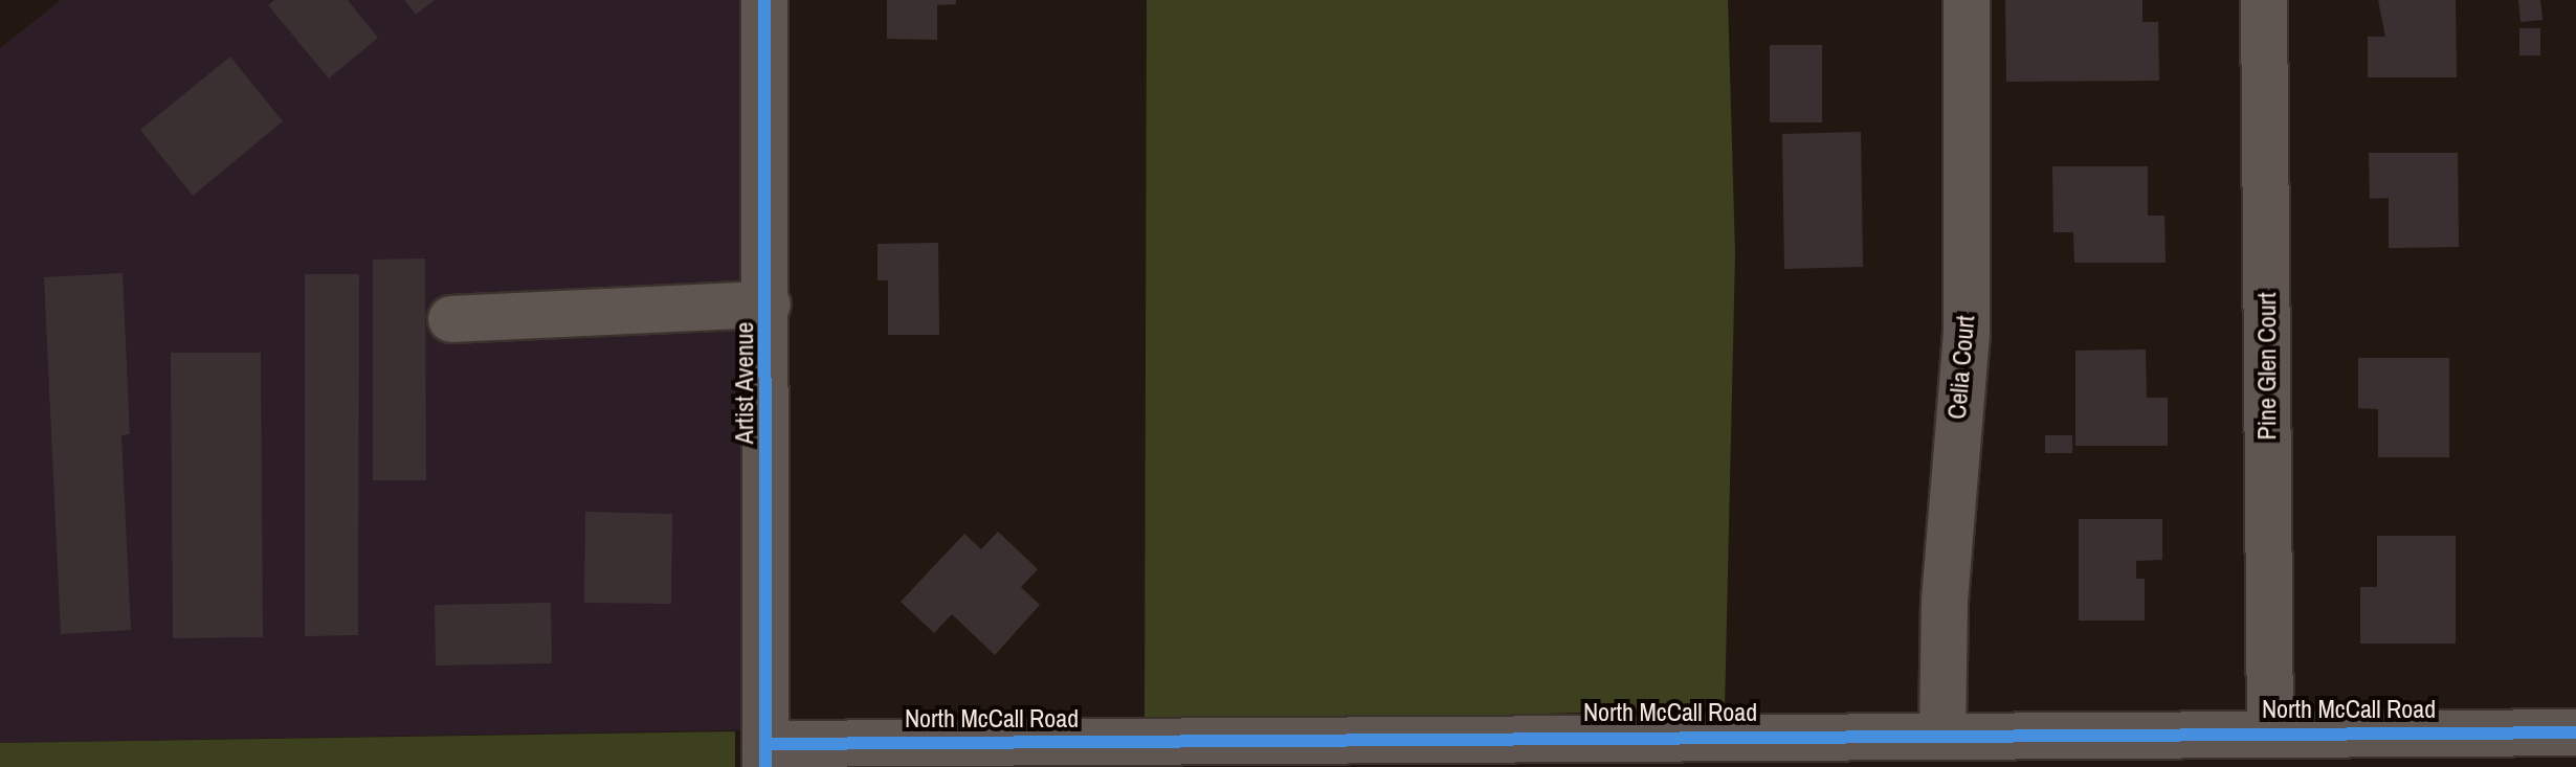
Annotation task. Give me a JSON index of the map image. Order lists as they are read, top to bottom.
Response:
{
  "streets": {
    "street": [
      "Pine Glen Court",
      "Celia Court",
      "Artist Avenue",
      "North McCall Road"
    ]
  },
  "crossings": [
    ["Pine Glen Court", "North McCall Road"],
    ["Celia Court", "North McCall Road"],
    ["Artist Avenue", "North McCall Road"]
  ]
}
